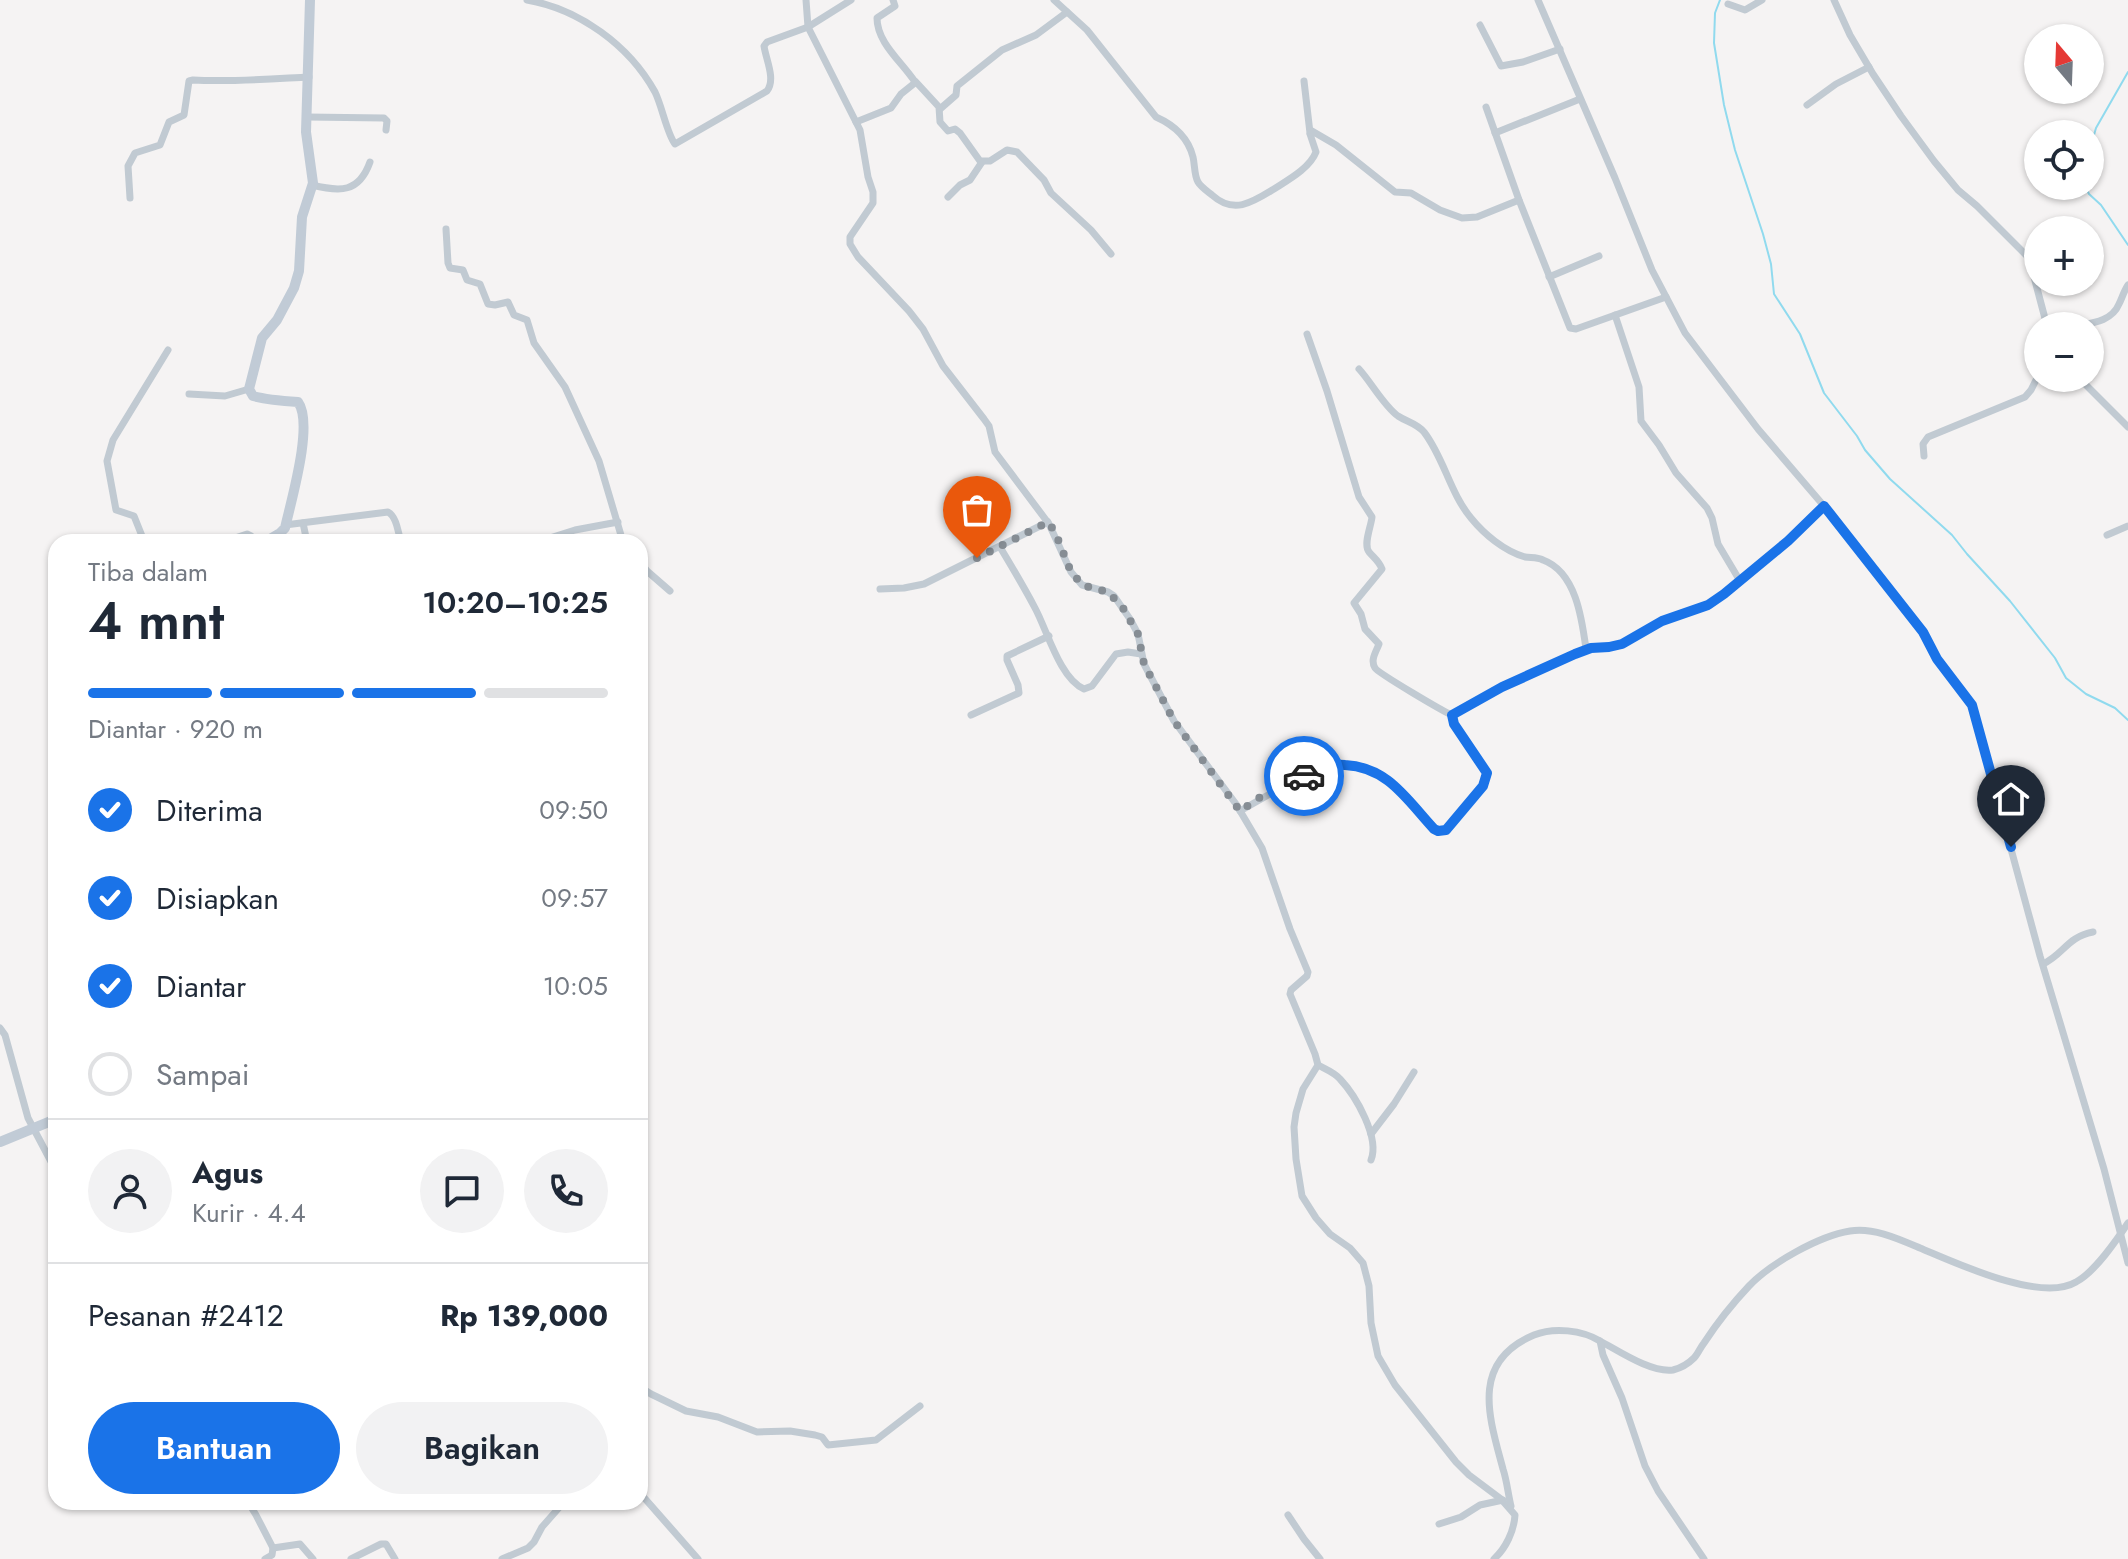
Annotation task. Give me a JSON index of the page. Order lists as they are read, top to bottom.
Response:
{
  "north": "top",
  "page": {
    "map_buttons": ["+", "−"],
    "heading": ["4 mnt", "Tiba dalam", "10:20–10:25"],
    "panel": [
      "Agus",
      "Kurir · 4.4",
      "Pesanan #2412",
      "Rp 139,000"
    ],
    "bar": "Diantar · 920 m",
    "list": [
      ["Diterima", "09:50"],
      ["Disiapkan", "09:57"],
      ["Diantar", "10:05"],
      "Sampai"
    ],
    "buttons": ["Bantuan", "Bagikan"]
  }
}
